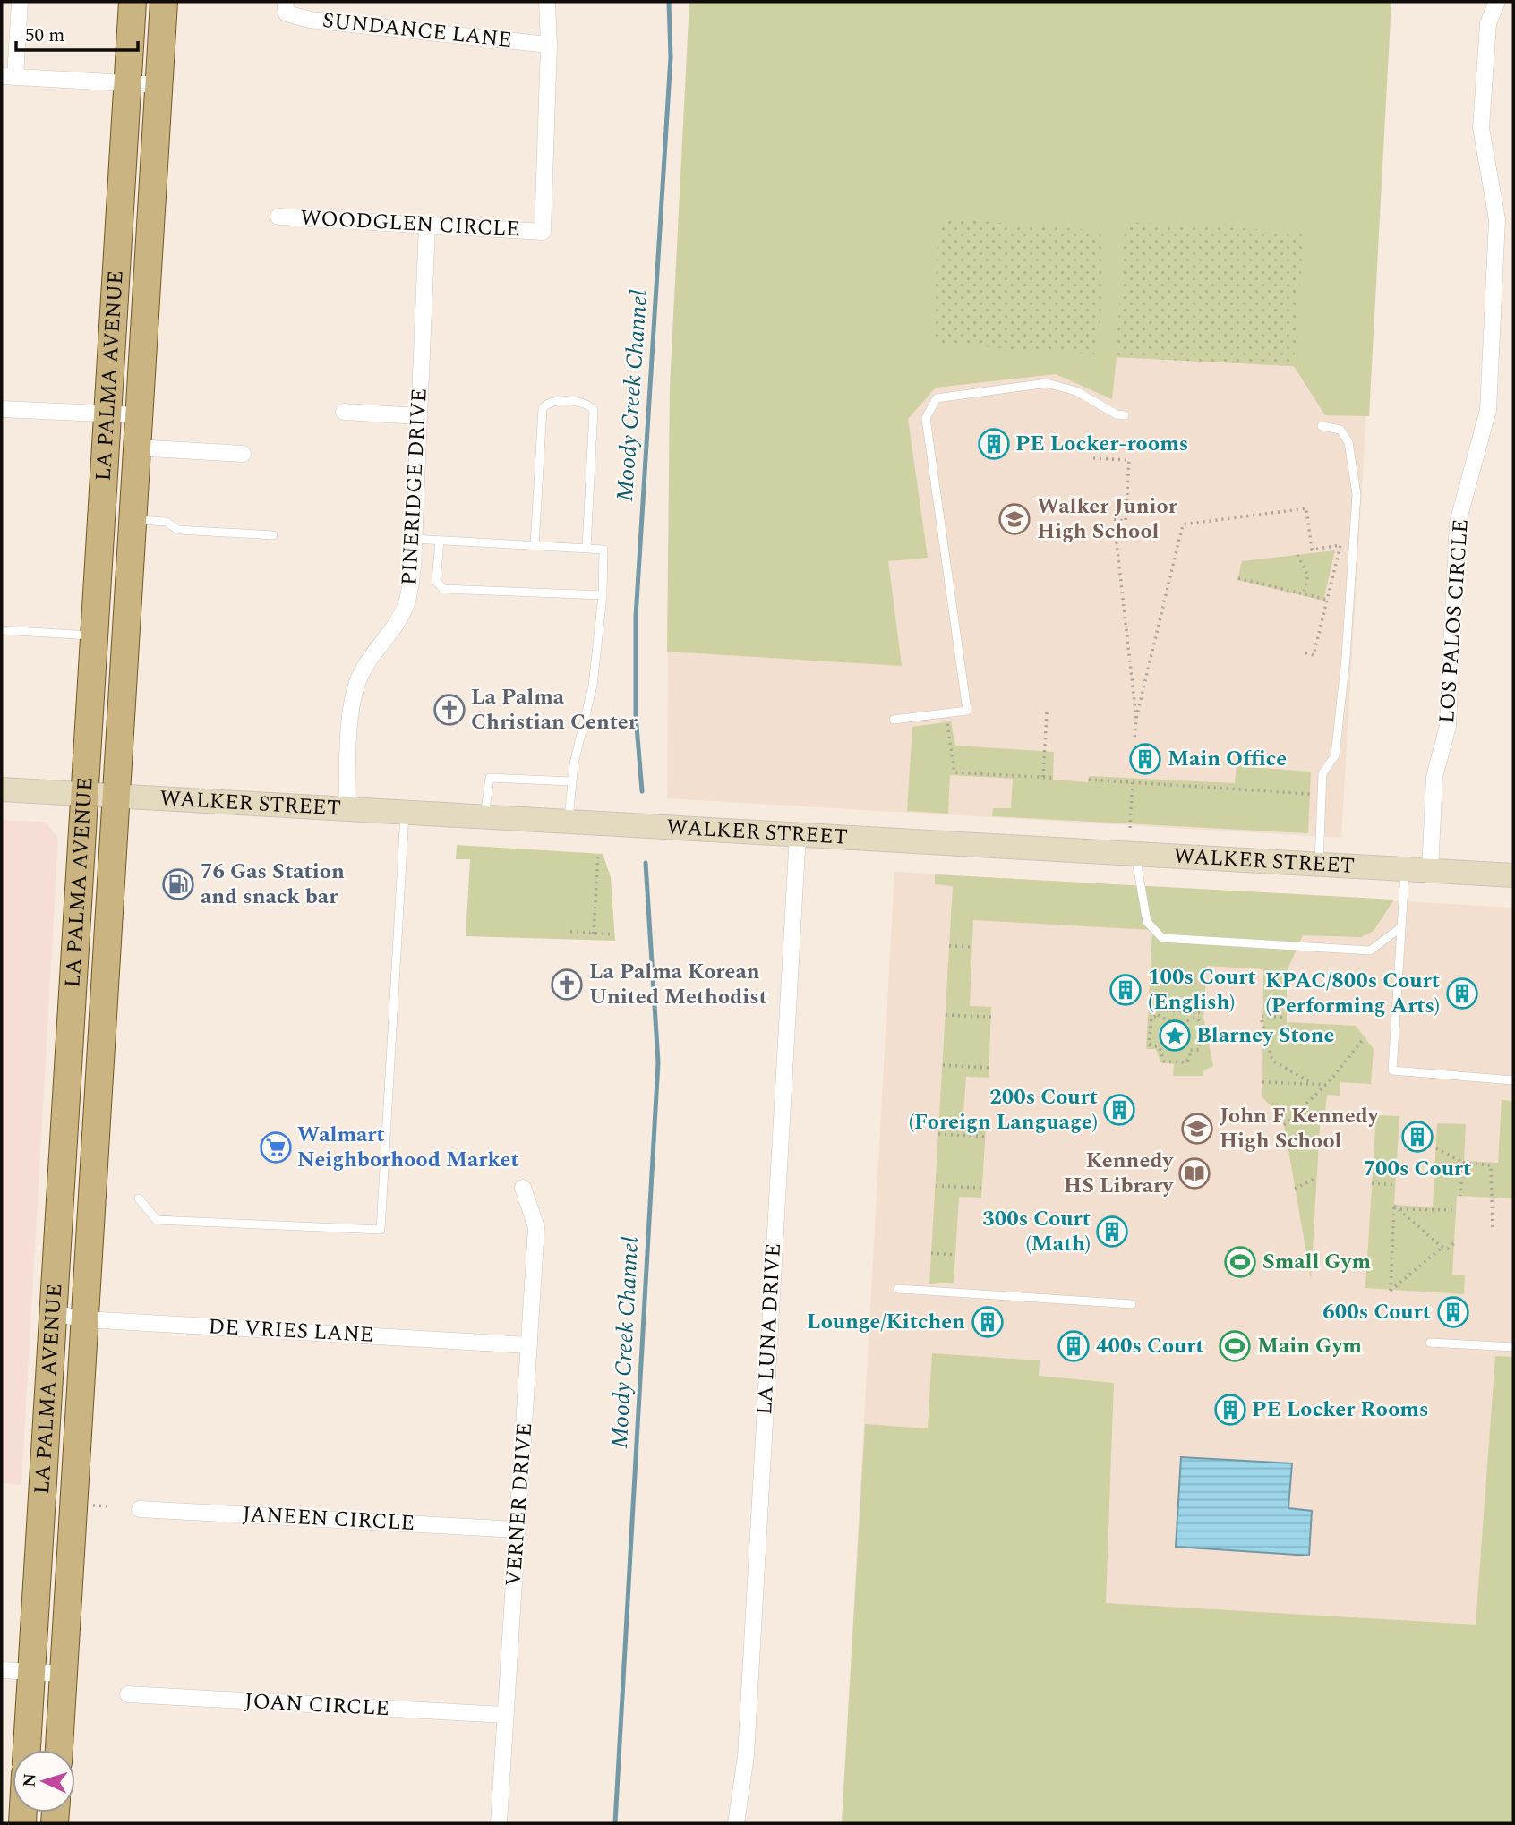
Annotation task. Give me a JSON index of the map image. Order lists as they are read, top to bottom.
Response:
{
  "streets": {
    "main road": ["LA PALMA AVENUE", "WALKER STREET"],
    "street": [
      "SUNDANCE LANE",
      "WOODGLEN CIRCLE",
      "PINERIDGE DRIVE",
      "LOS PALOS CIRCLE",
      "LA LUNA DRIVE",
      "DE VRIES LANE",
      "VERNER DRIVE",
      "JANEEN CIRCLE",
      "JOAN CIRCLE"
    ]
  },
  "crossings": [
    ["SUNDANCE LANE", "WOODGLEN CIRCLE"],
    ["WOODGLEN CIRCLE", "PINERIDGE DRIVE"],
    ["LA PALMA AVENUE", "WALKER STREET"],
    ["LA PALMA AVENUE", "DE VRIES LANE"],
    ["PINERIDGE DRIVE", "WALKER STREET"],
    ["LOS PALOS CIRCLE", "WALKER STREET"],
    ["WALKER STREET", "LA LUNA DRIVE"],
    ["DE VRIES LANE", "VERNER DRIVE"],
    ["VERNER DRIVE", "JANEEN CIRCLE"],
    ["VERNER DRIVE", "JOAN CIRCLE"]
  ],
  "water": ["Moody Creek Channel"],
  "places": {
    "building": [
      "PE Locker-rooms",
      "Main Office",
      "100s Court (English)",
      "KPAC/800s Court (Performing Arts)",
      "200s Court (Foreign Language)",
      "700s Court",
      "300s Court (Math)",
      "600s Court",
      "Lounge/Kitchen",
      "400s Court",
      "PE Locker Rooms"
    ],
    "school or university": ["Walker Junior High School", "John F Kennedy High School"],
    "church": ["La Palma Christian Center", "La Palma Korean United Methodist"],
    "fuel station": ["76 Gas Station and snack bar"],
    "place": ["Blarney Stone"],
    "supermarket": ["Walmart Neighborhood Market"],
    "library": ["Kennedy HS Library"],
    "sports": ["Small Gym", "Main Gym"]
  },
  "scale_bar": "50 m",
  "north": "left"
}
